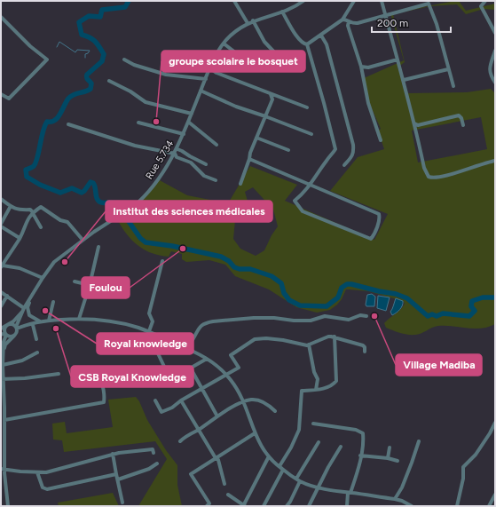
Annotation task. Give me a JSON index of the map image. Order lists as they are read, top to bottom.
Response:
{
  "streets": {
    "street": ["Rue 5.734"]
  },
  "places": [
    "groupe scolaire le bosquet",
    "Foulou",
    "Institut des sciences médicales",
    "Royal knowledge",
    "Village Madiba",
    "CSB Royal Knowledge"
  ],
  "scale_bar": "200 m"
}
